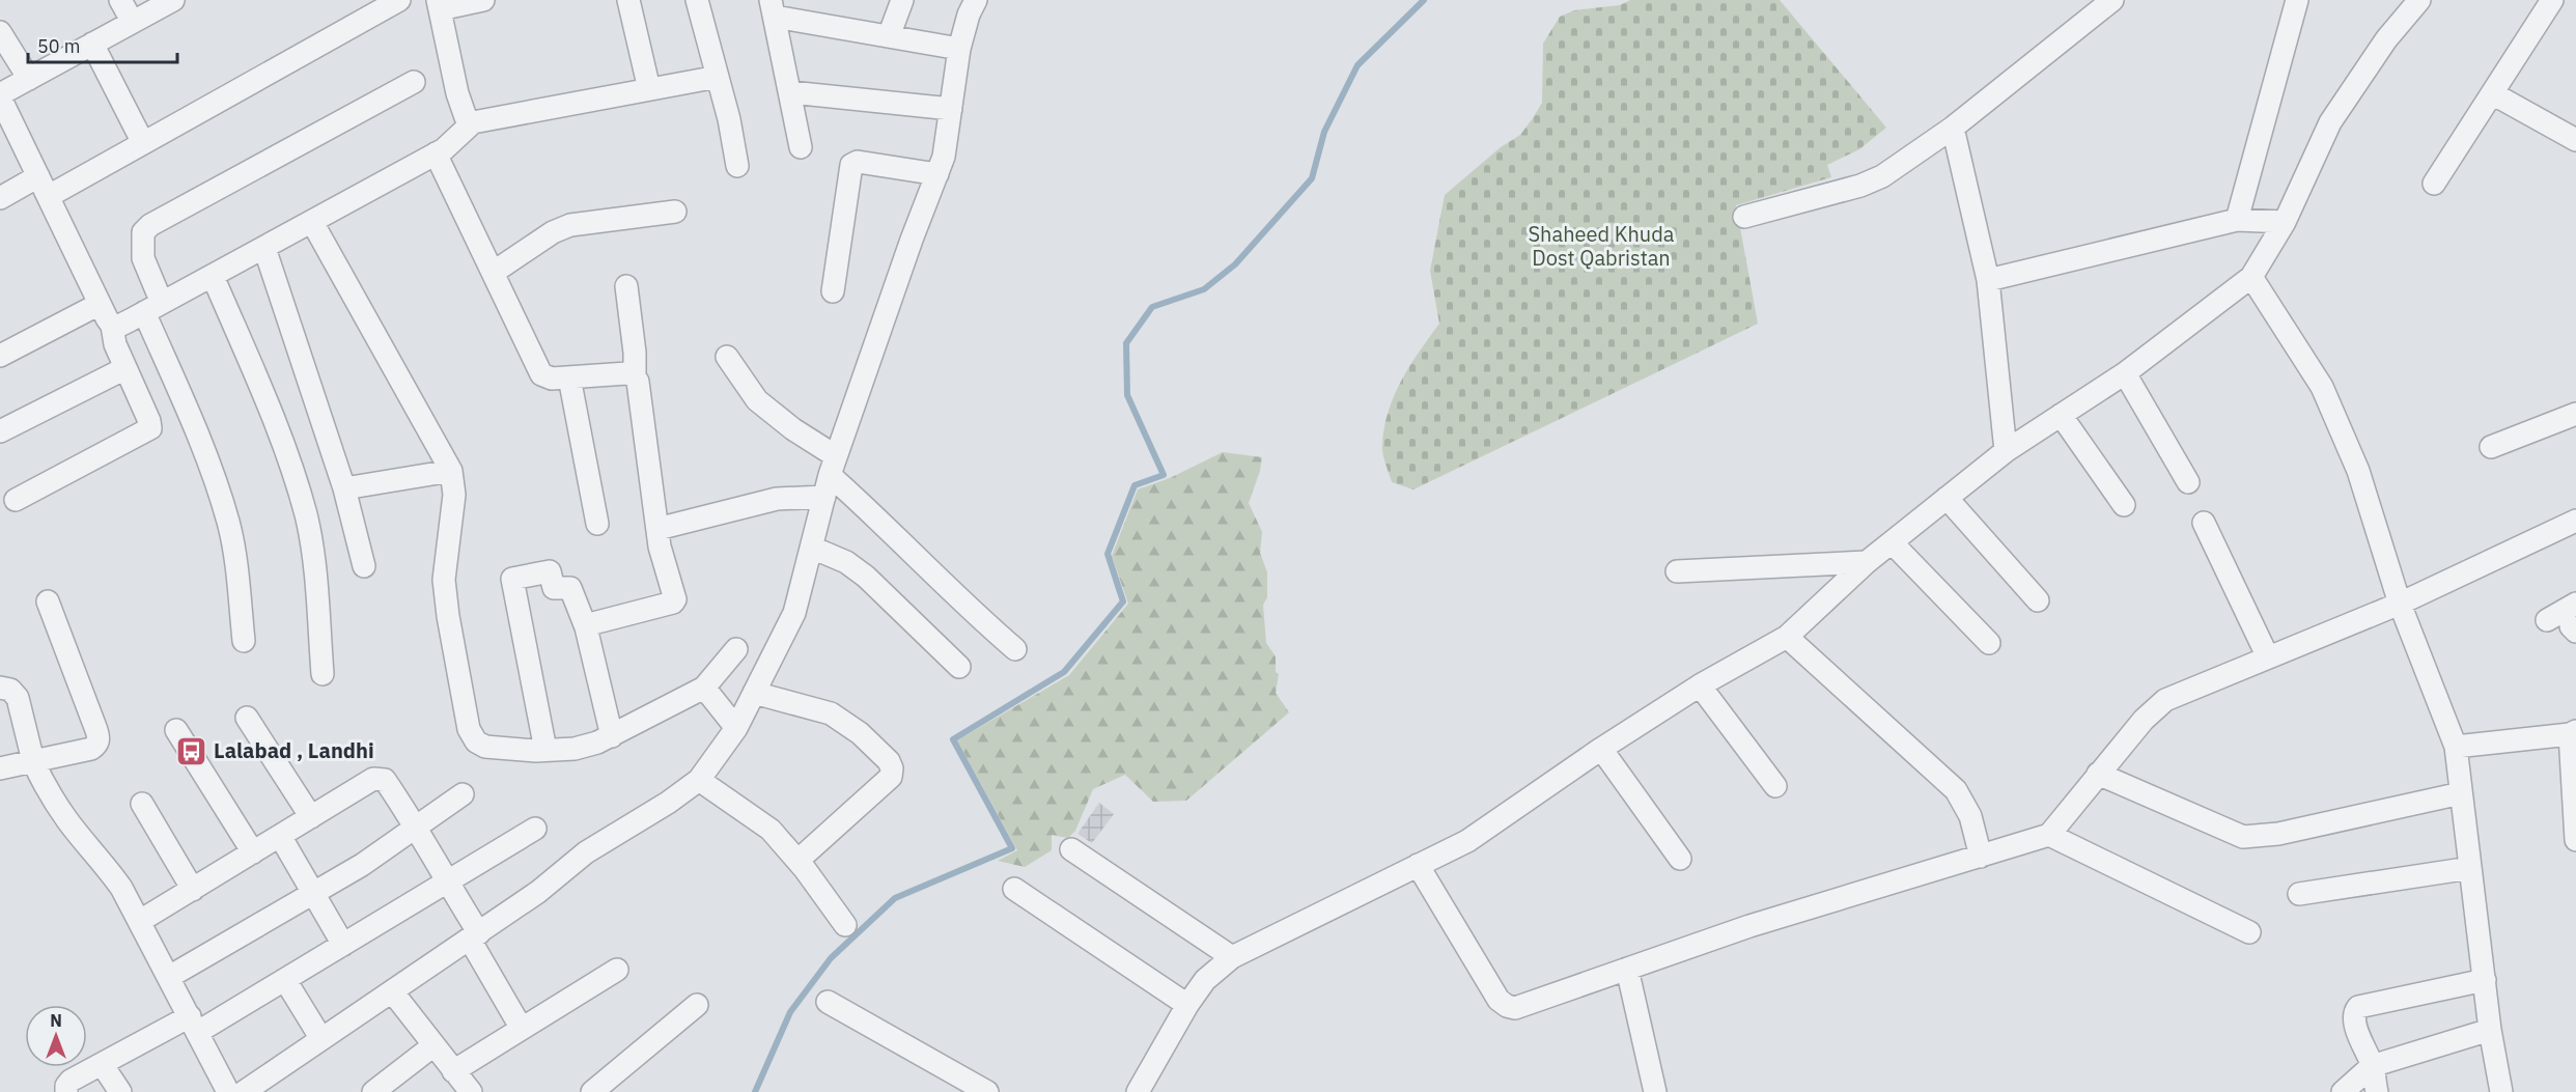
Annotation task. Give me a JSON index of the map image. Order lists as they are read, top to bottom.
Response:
{
  "parks": ["Shaheed Khuda Dost Qabristan"],
  "places": {
    "bus stop": ["Lalabad , Landhi"]
  },
  "scale_bar": "50 m",
  "north": "top"
}
